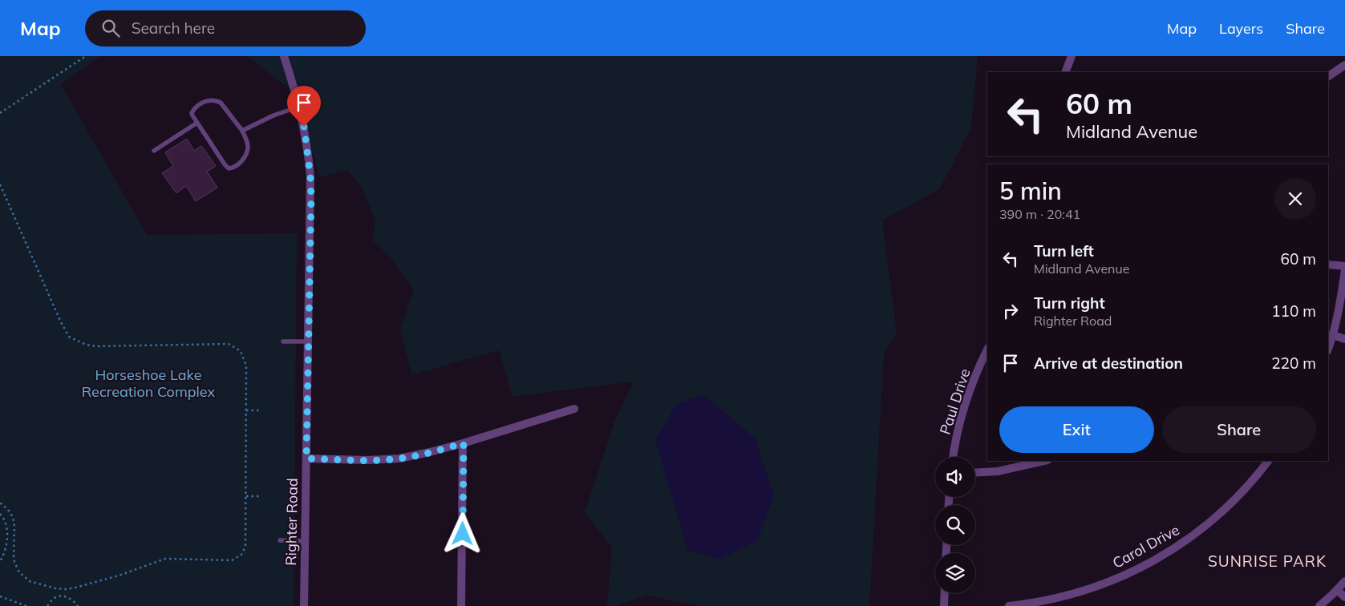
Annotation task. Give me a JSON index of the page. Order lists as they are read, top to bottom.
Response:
{
  "streets": {
    "street": ["Paul Drive", "Righter Road", "Carol Drive"]
  },
  "districts": ["SUNRISE PARK"],
  "parks": ["Horseshoe Lake Recreation Complex"],
  "page": {
    "header": "Map",
    "search": "Search here",
    "nav": ["Map", "Layers", "Share"],
    "turn": ["60 m", "Midland Avenue"],
    "heading": ["5 min", "390 m · 20:41"],
    "list": [
      {
        "name": "Turn left",
        "note": "Midland Avenue",
        "value": "60 m"
      },
      {
        "name": "Turn right",
        "note": "Righter Road",
        "value": "110 m"
      },
      {
        "name": "Arrive at destination",
        "value": "220 m"
      }
    ],
    "buttons": ["Exit", "Share"]
  }
}
